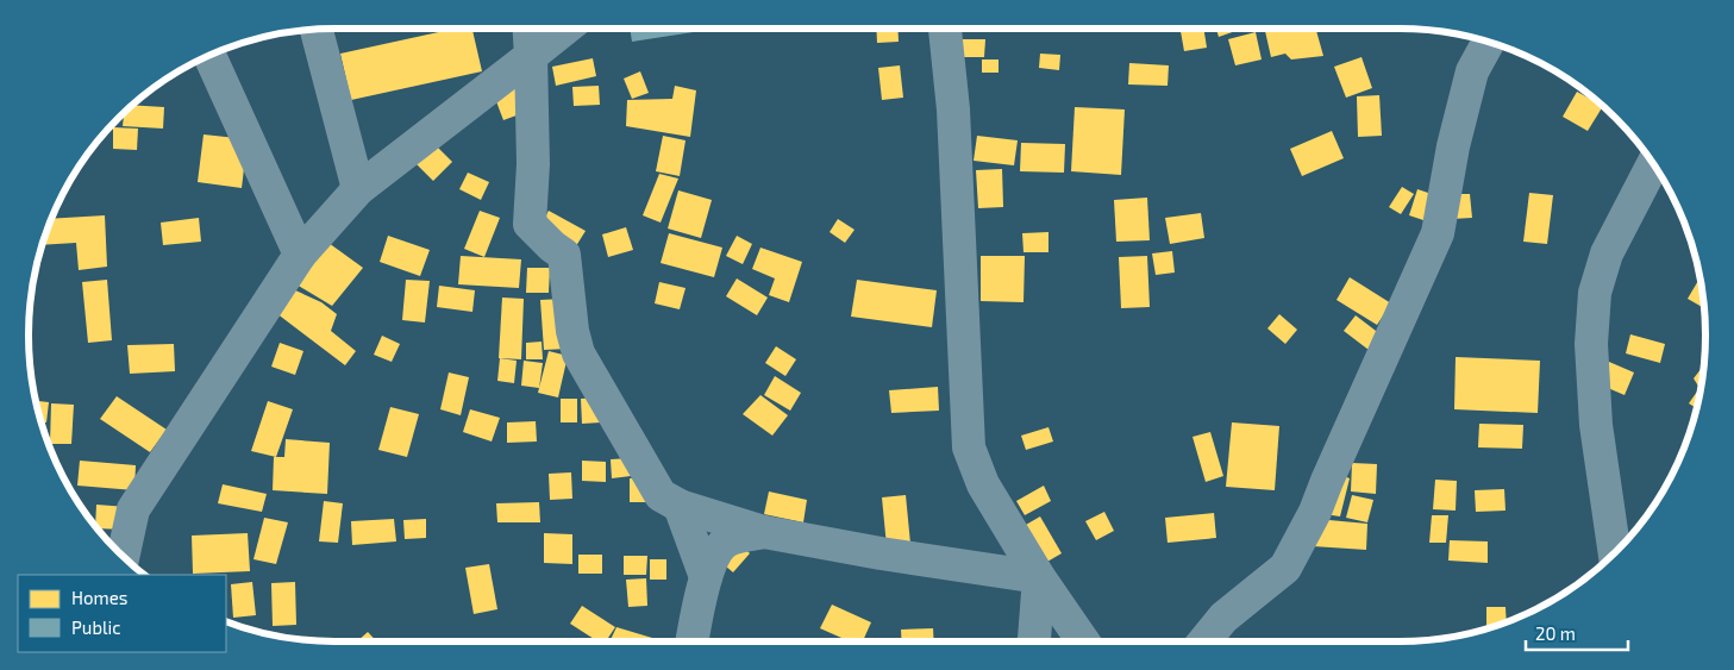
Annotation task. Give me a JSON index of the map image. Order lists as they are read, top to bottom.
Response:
{
  "legend": ["Homes", "Public"],
  "scale_bar": "20 m"
}
